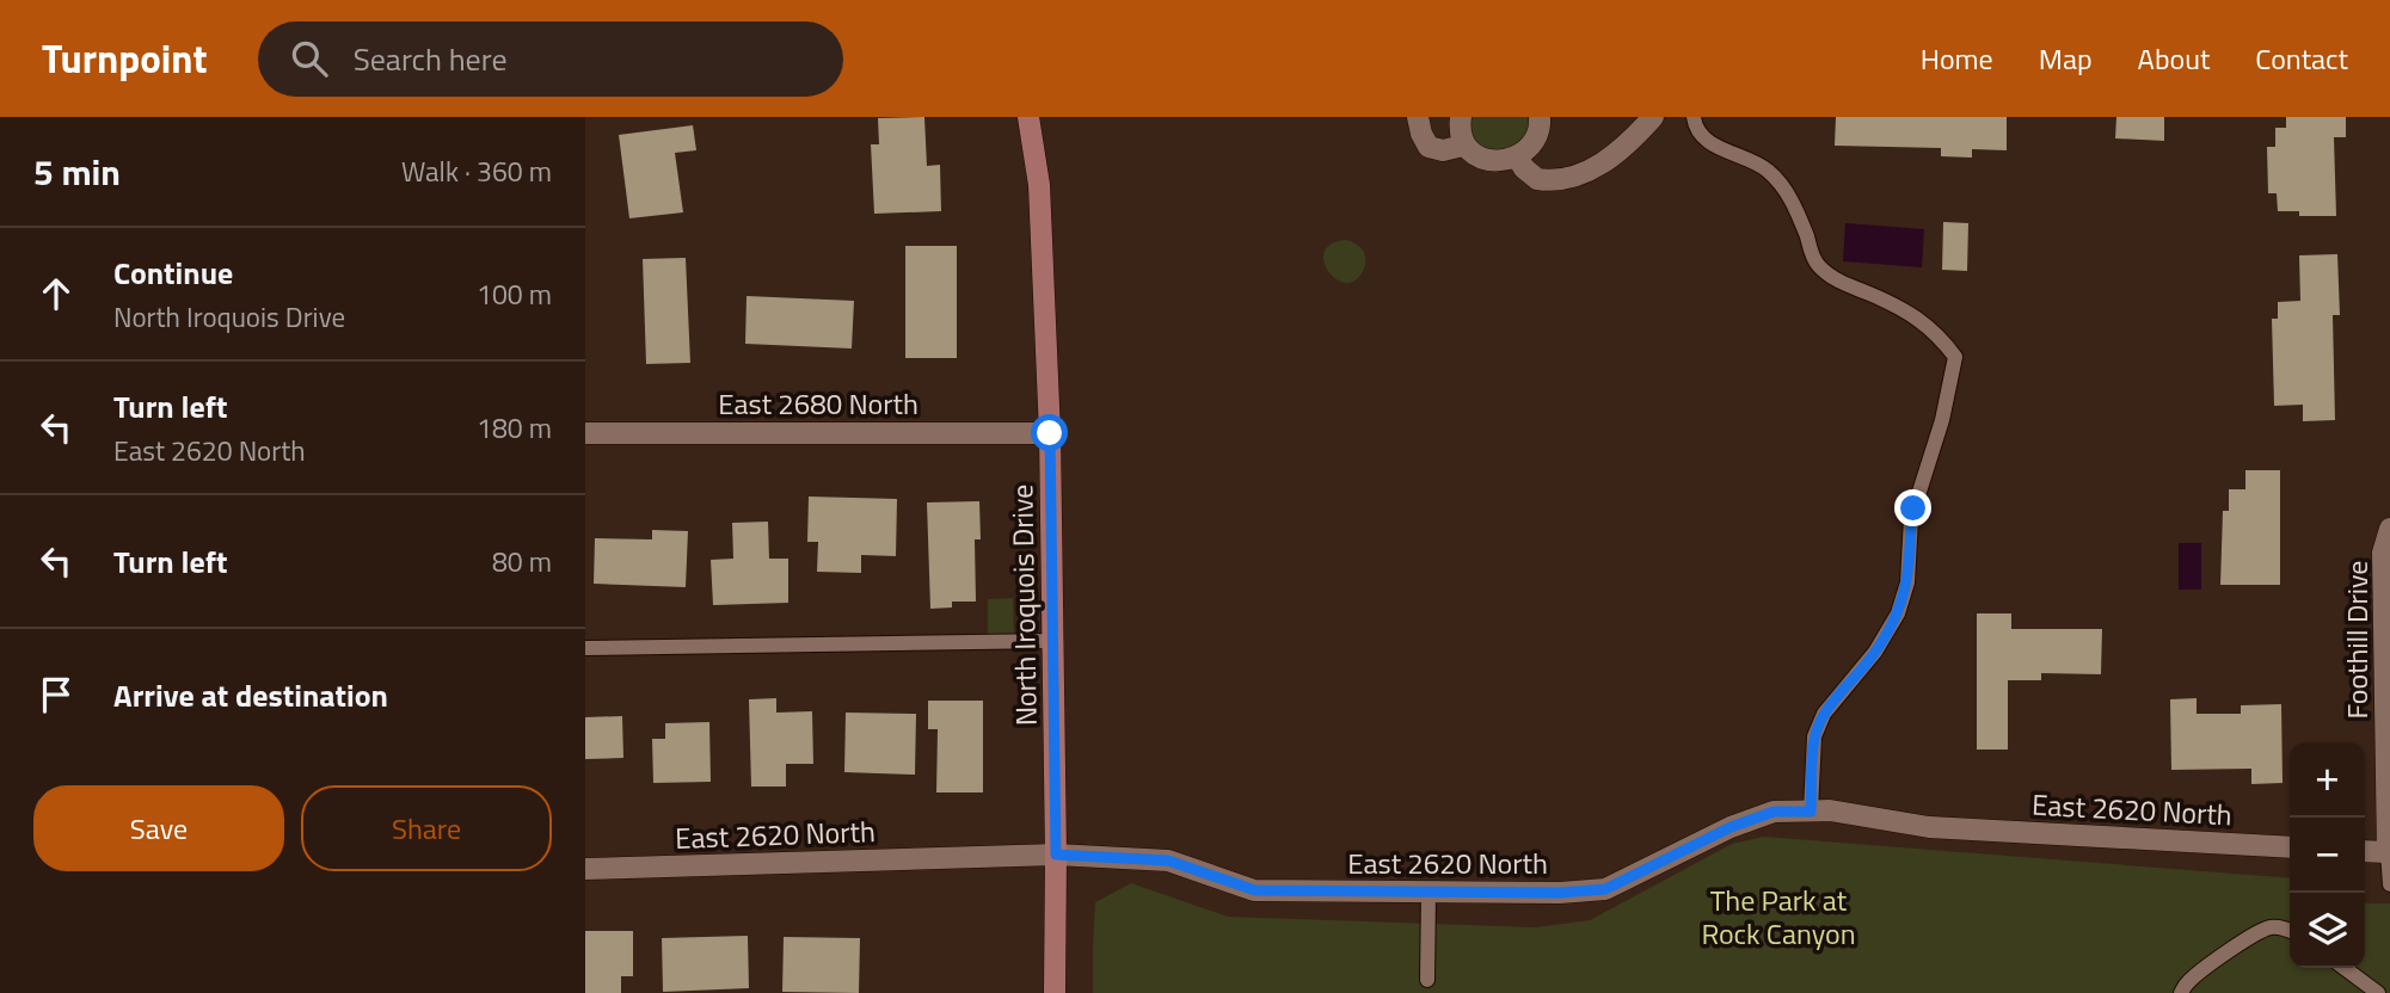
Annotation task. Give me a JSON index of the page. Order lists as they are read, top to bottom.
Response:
{
  "streets": {
    "street": [
      "East 2680 North",
      "North Iroquois Drive",
      "Foothill Drive",
      "East 2620 North"
    ]
  },
  "crossings": [
    ["East 2680 North", "North Iroquois Drive"],
    ["North Iroquois Drive", "East 2620 North"]
  ],
  "parks": ["The Park at Rock Canyon"],
  "page": {
    "header": "Turnpoint",
    "search": "Search here",
    "nav": [
      "Home",
      "Map",
      "About",
      "Contact"
    ],
    "heading": ["5 min", "Walk · 360 m"],
    "list": [
      ["Continue", "North Iroquois Drive", "100 m"],
      ["Turn left", "East 2620 North", "180 m"],
      ["Turn left", "80 m"],
      "Arrive at destination"
    ],
    "map_buttons": ["+", "−"],
    "buttons": ["Save", "Share"]
  }
}
